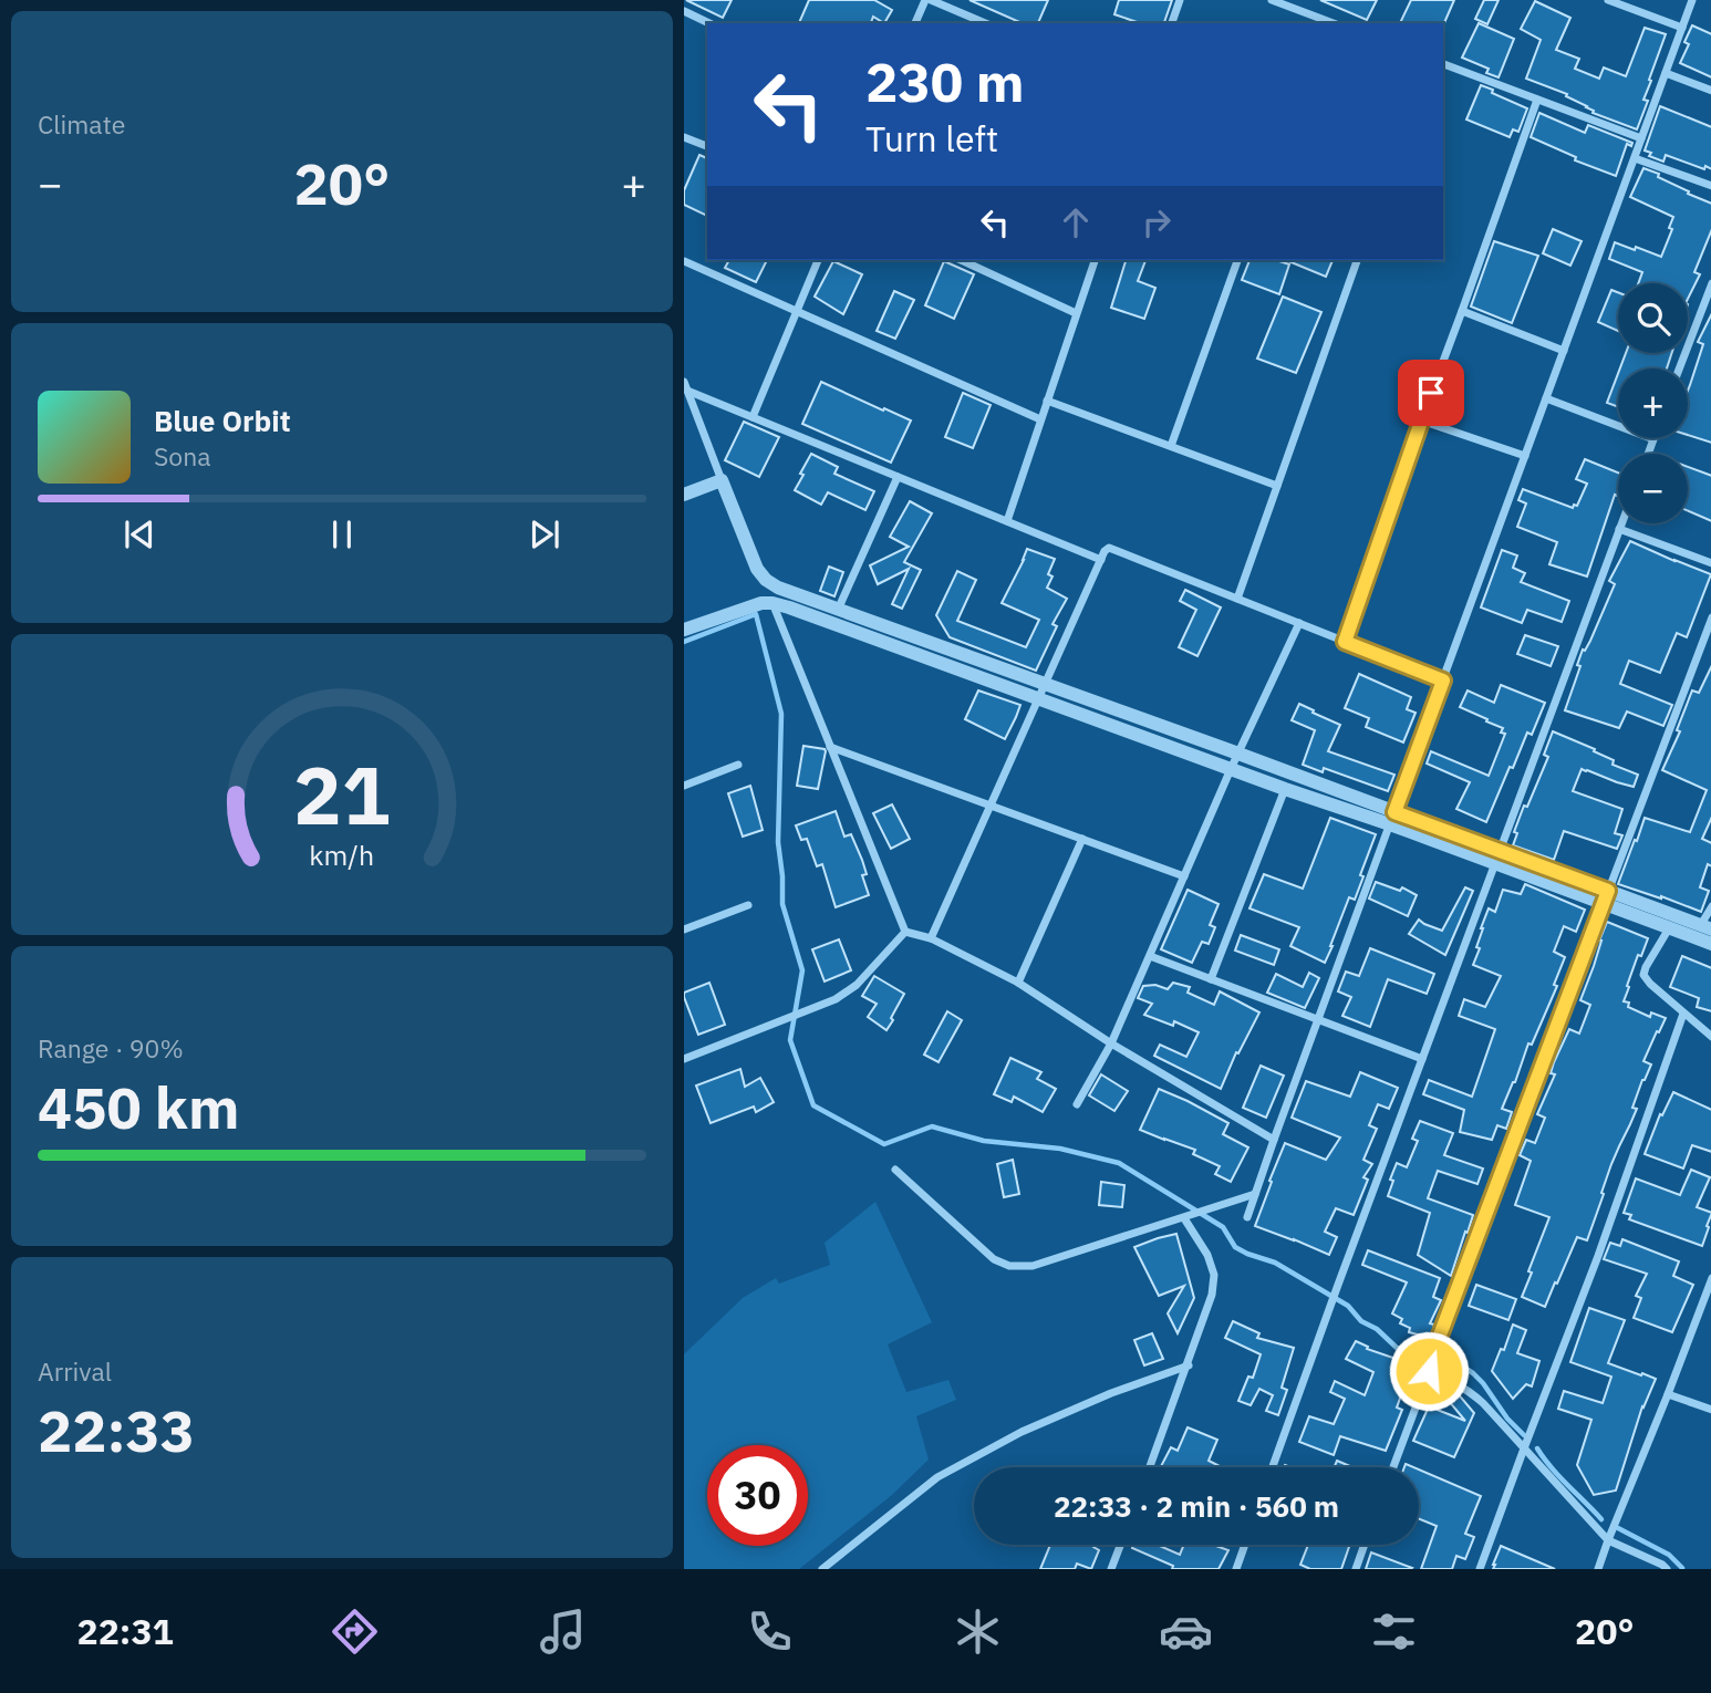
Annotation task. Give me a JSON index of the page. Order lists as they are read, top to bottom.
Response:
{
  "page": {
    "tile": [
      "Climate",
      ["Range · 90%", "450 km"],
      ["Arrival", "22:33"]
    ],
    "turn": ["230 m", "Turn left"],
    "heat": ["−", "20°", "+"],
    "map_buttons": ["+", "−"],
    "song": ["Blue Orbit", "Sona"],
    "limit": "30",
    "trip": "22:33 · 2 min · 560 m",
    "tabs": ["22:31", "20°"],
    "gauge": ["21", "km/h"]
  }
}
